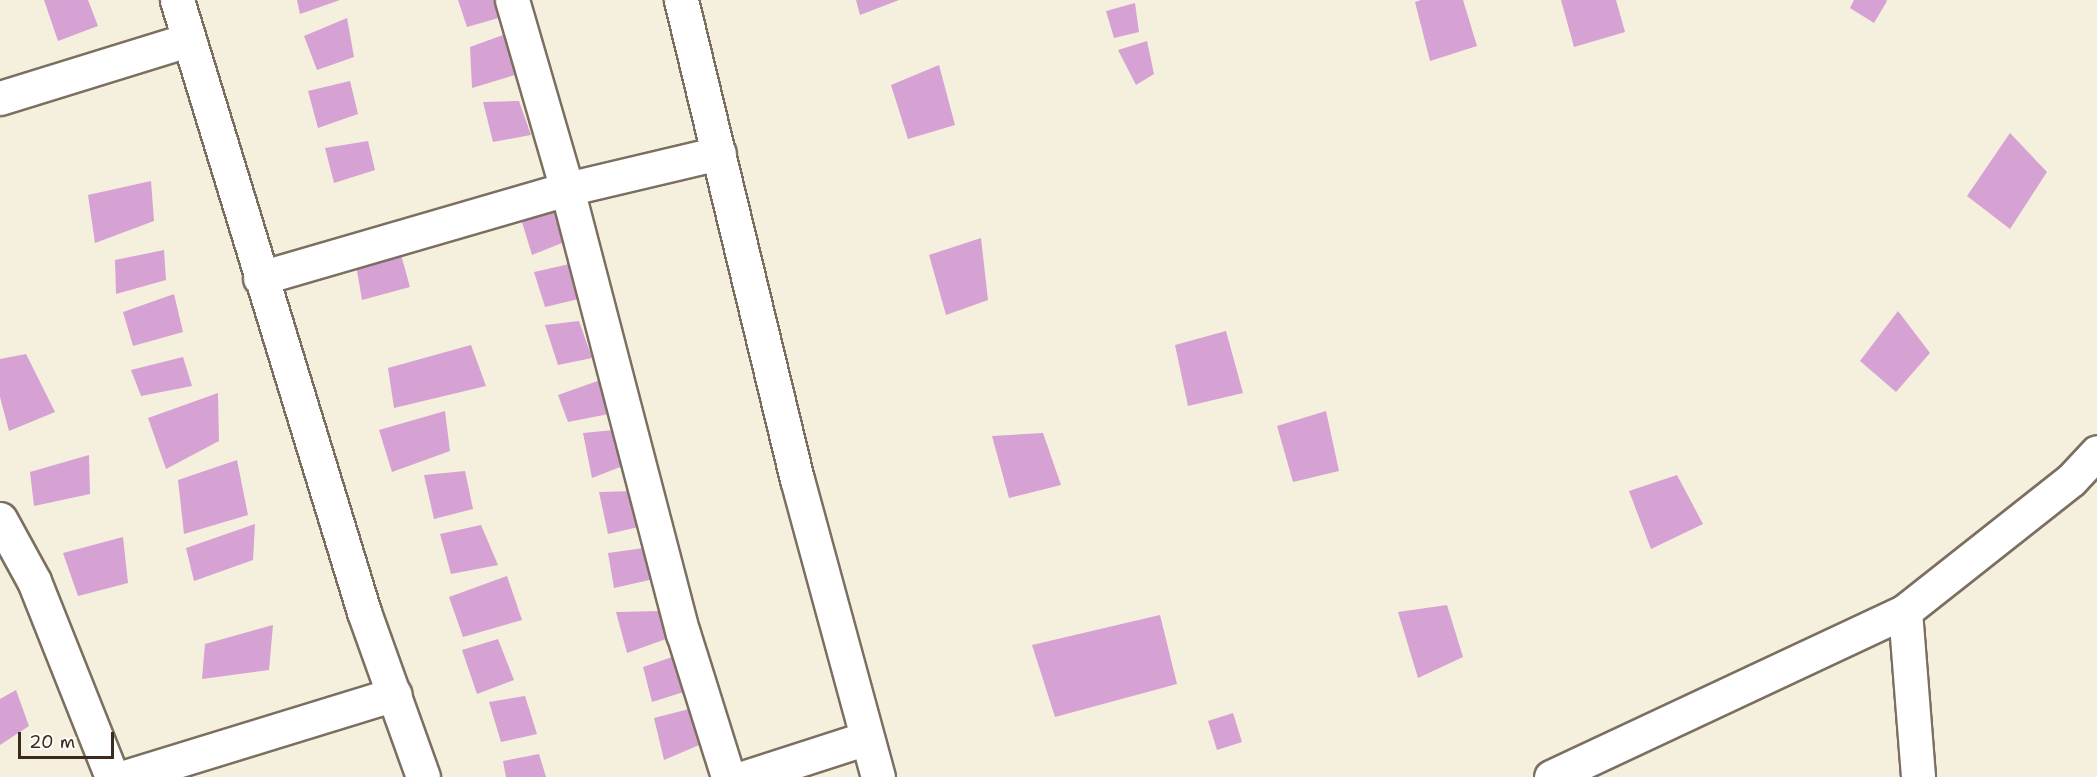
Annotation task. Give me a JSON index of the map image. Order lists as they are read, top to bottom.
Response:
{
  "scale_bar": "20 m"
}
